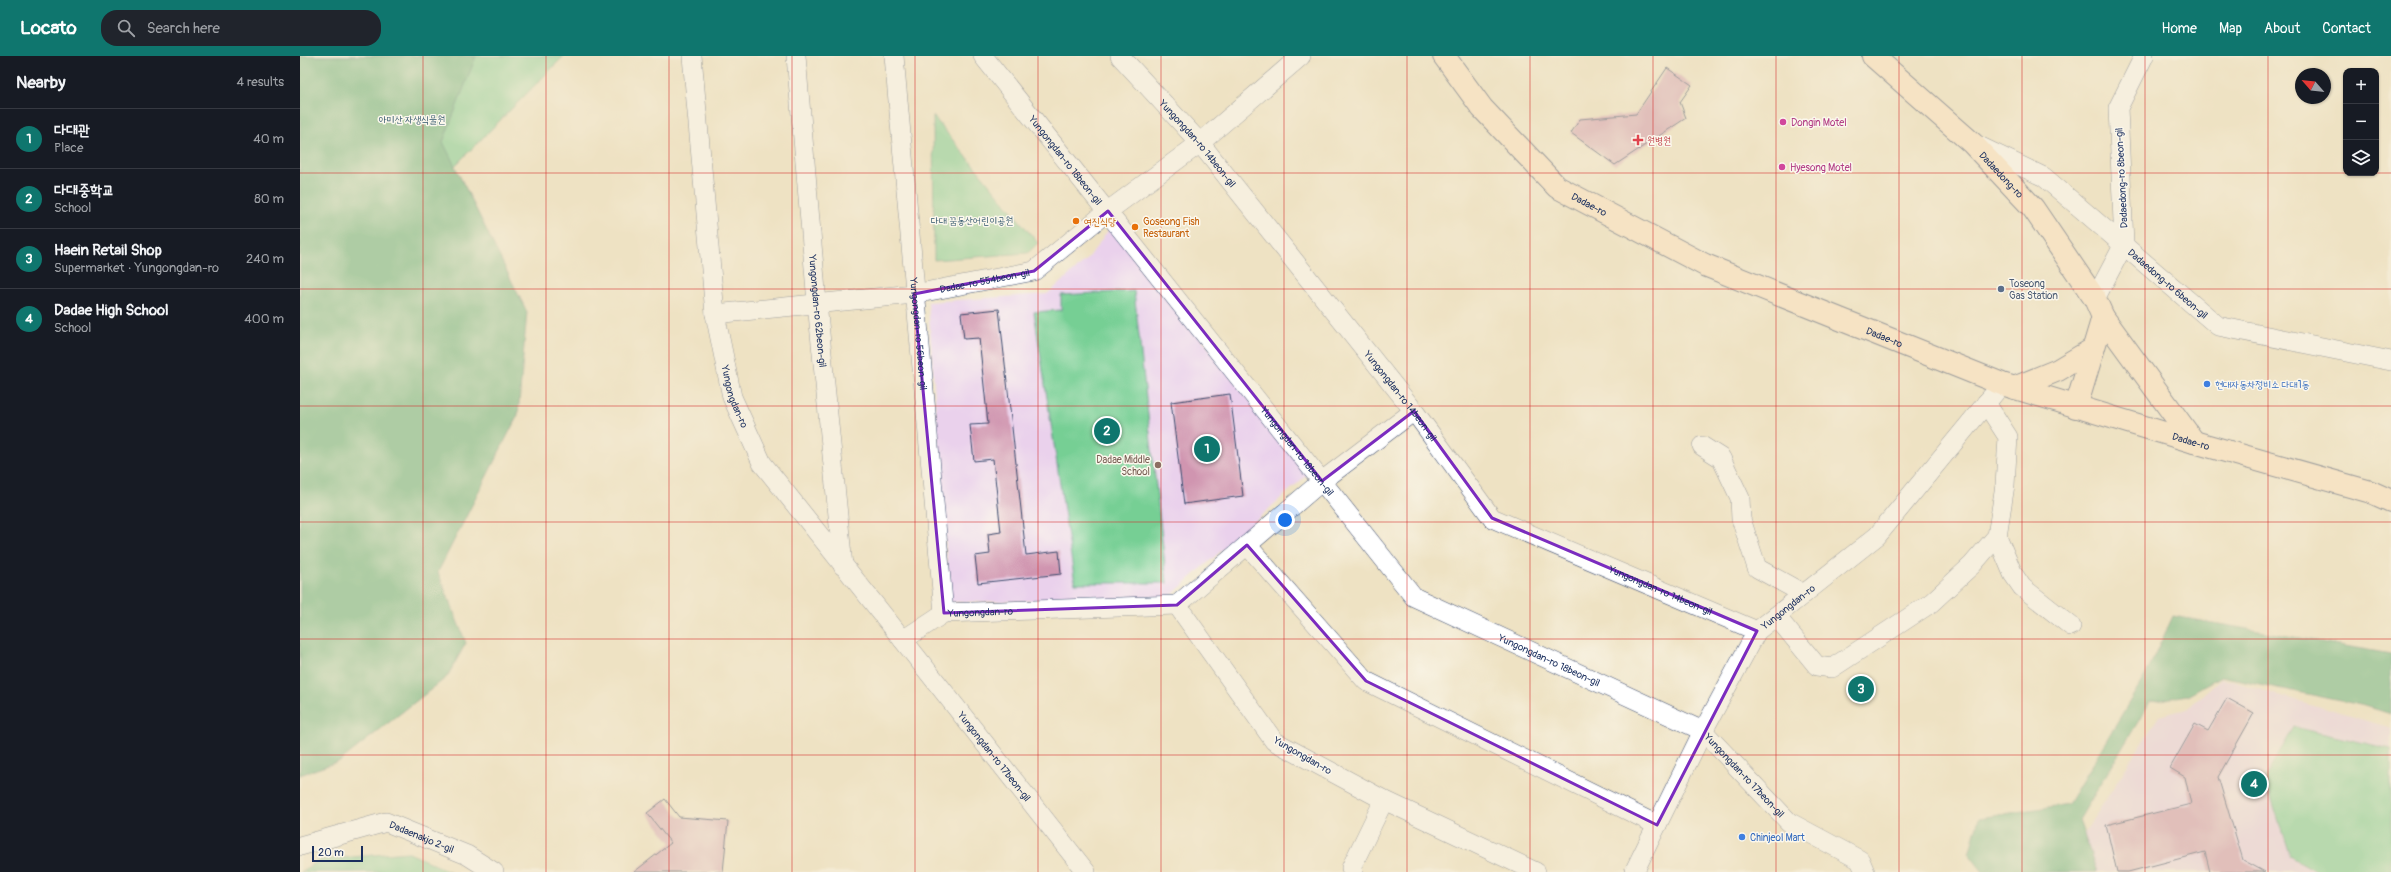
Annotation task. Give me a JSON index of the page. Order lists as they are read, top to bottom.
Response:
{
  "streets": {
    "main road": ["Dadaedong-ro", "Dadae-ro"],
    "street": [
      "Yungongdan-ro 14beon-gil",
      "Yungongdan-ro 18beon-gil",
      "Dadaedong-ro 8beon-gil",
      "Dadae-ro 554beon-gil",
      "Dadaedong-ro 6beon-gil",
      "Yungongdan-ro 62beon-gil",
      "Yungongdan-ro 56beon-gil",
      "Yungongdan-ro",
      "Yungongdan-ro 17beon-gil",
      "Dadaenakjo 2-gil"
    ]
  },
  "crossings": [
    ["Yungongdan-ro 14beon-gil", "Dadae-ro 554beon-gil"],
    ["Yungongdan-ro 14beon-gil", "Yungongdan-ro"],
    ["Yungongdan-ro 18beon-gil", "Dadae-ro 554beon-gil"],
    ["Yungongdan-ro 18beon-gil", "Yungongdan-ro"],
    ["Yungongdan-ro 18beon-gil", "Yungongdan-ro 17beon-gil"],
    ["Dadaedong-ro", "Dadae-ro"],
    ["Dadaedong-ro", "Dadaedong-ro 6beon-gil"],
    ["Dadaedong-ro 8beon-gil", "Dadaedong-ro 6beon-gil"],
    ["Dadae-ro", "Yungongdan-ro"],
    ["Dadae-ro 554beon-gil", "Yungongdan-ro 62beon-gil"],
    ["Dadae-ro 554beon-gil", "Yungongdan-ro 56beon-gil"],
    ["Dadae-ro 554beon-gil", "Yungongdan-ro"],
    ["Yungongdan-ro 62beon-gil", "Yungongdan-ro"],
    ["Yungongdan-ro 56beon-gil", "Yungongdan-ro"],
    ["Yungongdan-ro", "Yungongdan-ro 17beon-gil"]
  ],
  "parks": ["아미산 자생식물원", "다대 꿈동산어린이공원"],
  "places": {
    "other": [
      "Dongin Motel",
      "Hyesong Motel",
      "여진식당",
      "Goseong Fish Restaurant",
      "Toseong Gas Station",
      "현대자동차정비소 다대1동",
      "Dadae Middle School",
      "Chinjeol Mart"
    ],
    "health": ["원병원"]
  },
  "scale_bar": "20 m",
  "north": "top left",
  "page": {
    "header": "Locato",
    "search": "Search here",
    "nav": [
      "Home",
      "Map",
      "About",
      "Contact"
    ],
    "heading": ["Nearby", "4 results"],
    "map_buttons": ["+", "−"],
    "list": [
      {
        "mark": "1",
        "name": "다대관",
        "note": "Place",
        "value": "40 m"
      },
      {
        "mark": "2",
        "name": "다대중학교",
        "note": "School",
        "value": "80 m"
      },
      {
        "mark": "3",
        "name": "Haein Retail Shop",
        "note": "Supermarket · Yungongdan-ro",
        "value": "240 m"
      },
      {
        "mark": "4",
        "name": "Dadae High School",
        "note": "School",
        "value": "400 m"
      }
    ],
    "pins": [
      "2",
      "1",
      "3",
      "4"
    ],
    "scale": "20 m"
  }
}
